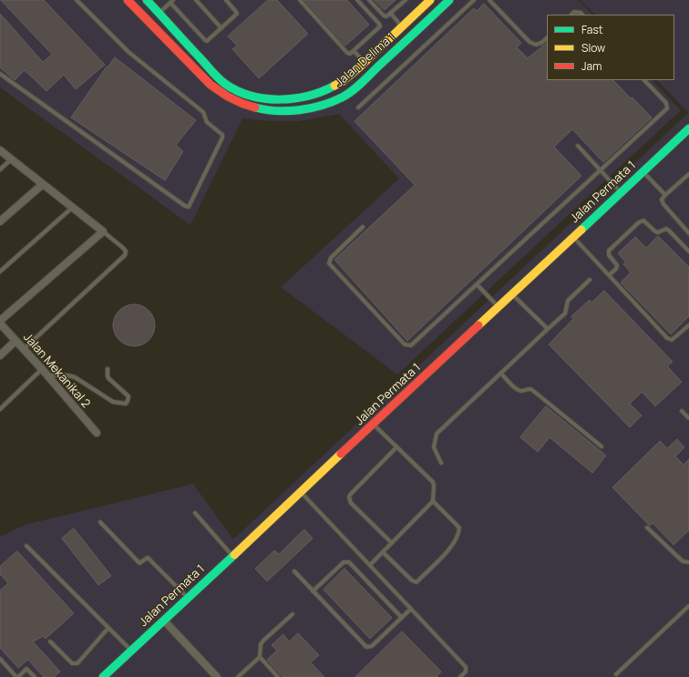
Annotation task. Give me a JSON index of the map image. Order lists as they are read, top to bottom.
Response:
{
  "streets": {
    "street": ["Jalan Delima 1", "Jalan Permata 1", "Jalan Mekanikal 2"]
  },
  "legend": ["Fast", "Slow", "Jam"]
}
